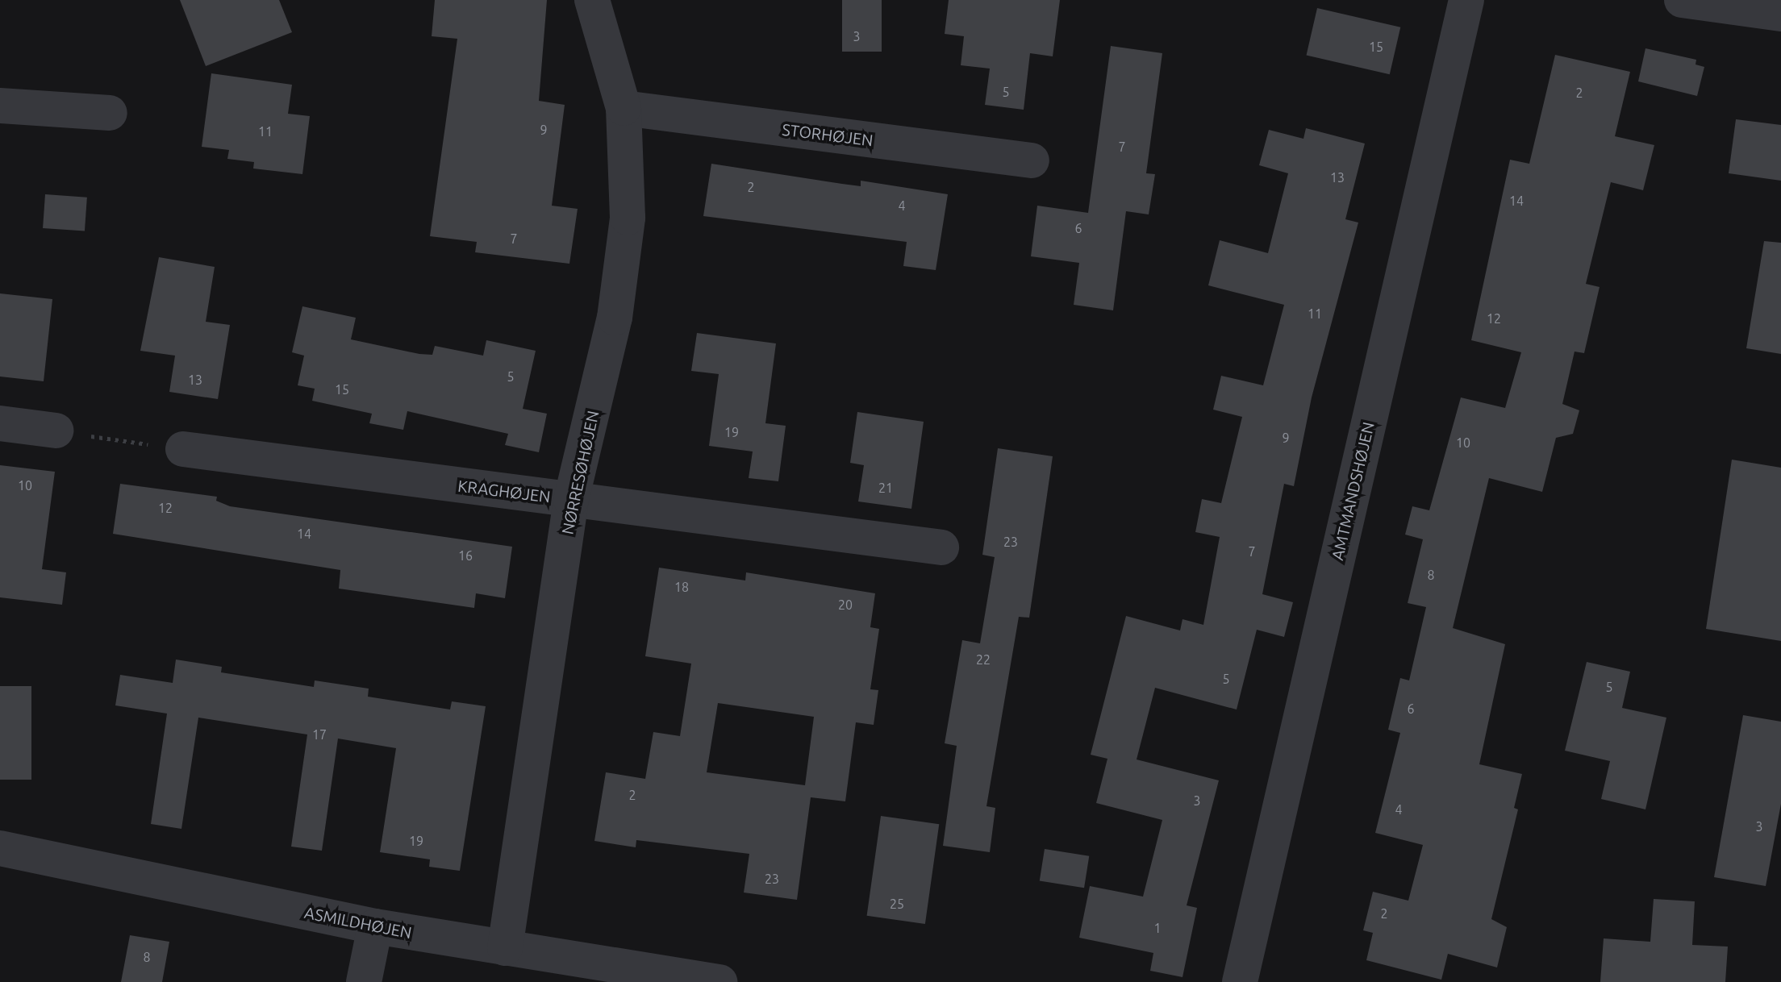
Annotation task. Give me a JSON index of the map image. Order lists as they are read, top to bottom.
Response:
{
  "streets": {
    "street": [
      "STORHØJEN",
      "NØRRESØHØJEN",
      "KRAGHØJEN",
      "AMTMANDSHØJEN",
      "ASMILDHØJEN"
    ]
  },
  "crossings": [
    ["STORHØJEN", "NØRRESØHØJEN"],
    ["NØRRESØHØJEN", "KRAGHØJEN"],
    ["NØRRESØHØJEN", "ASMILDHØJEN"]
  ],
  "house_numbers": [
    "3",
    "15",
    "5",
    "2",
    "9",
    "11",
    "7",
    "13",
    "2",
    "14",
    "4",
    "6",
    "7",
    "11",
    "12",
    "5",
    "13",
    "15",
    "19",
    "9",
    "10",
    "10",
    "21",
    "12",
    "14",
    "23",
    "7",
    "16",
    "8",
    "18",
    "20",
    "22",
    "5",
    "5",
    "6",
    "17",
    "2",
    "3",
    "4",
    "3",
    "19",
    "23",
    "25",
    "2",
    "1",
    "8"
  ]
}
